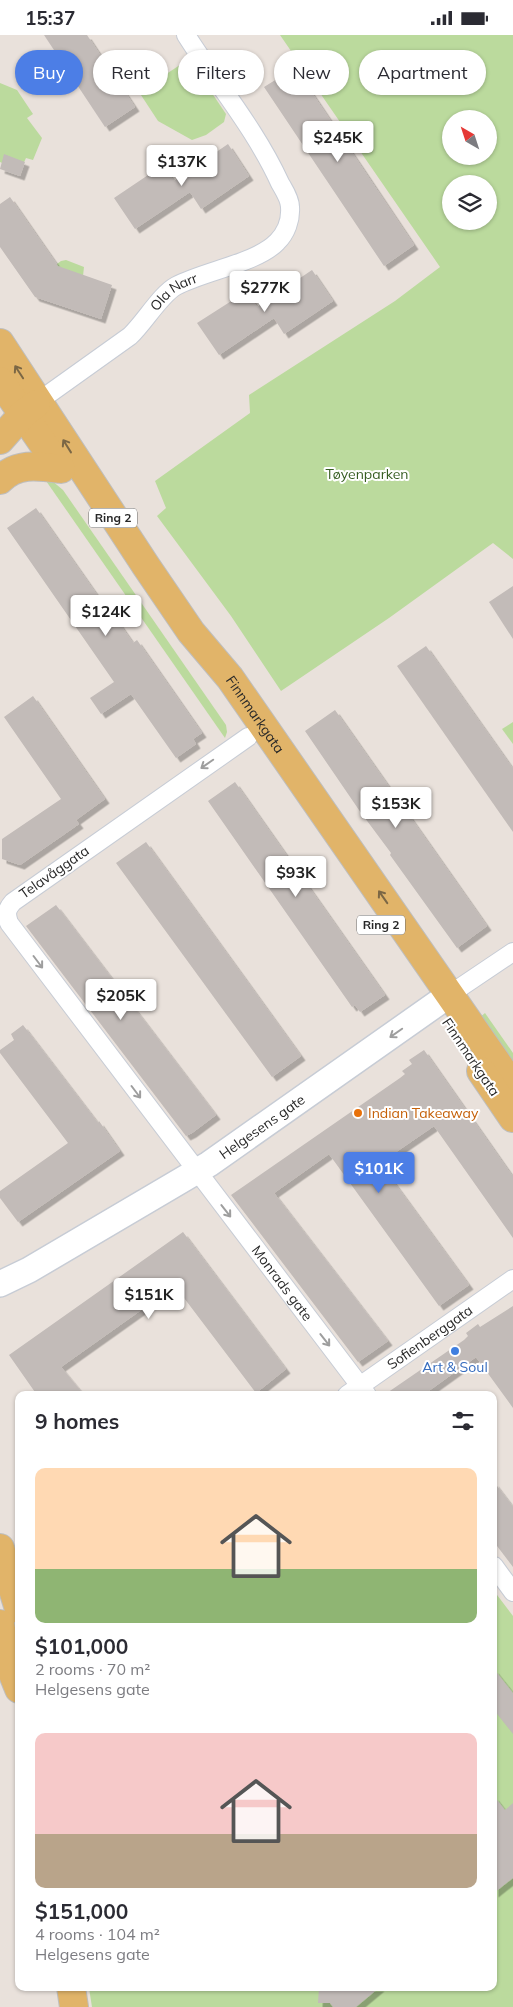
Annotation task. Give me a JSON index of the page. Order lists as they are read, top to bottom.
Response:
{
  "streets": {
    "main road": ["Ring 2", "Finnmarkgata"],
    "street": [
      "Ola Narr",
      "Telavåggata",
      "Helgesens gate",
      "Monrads gate",
      "Sofienberggata"
    ]
  },
  "crossings": [
    ["Ola Narr", "Finnmarkgata"],
    ["Finnmarkgata", "Telavåggata"],
    ["Finnmarkgata", "Helgesens gate"],
    ["Telavåggata", "Helgesens gate"],
    ["Telavåggata", "Monrads gate"],
    ["Helgesens gate", "Monrads gate"]
  ],
  "one_way": ["Helgesens gate", "Monrads gate"],
  "parks": ["Tøyenparken"],
  "places": ["Indian Takeaway", "Art & Soul"],
  "north": "top left",
  "page": {
    "status": "15:37",
    "chip": [
      "Buy",
      "Rent",
      "Filters",
      "New",
      "Apartment"
    ],
    "price": [
      "$245K",
      "$137K",
      "$277K",
      "$124K",
      "$153K",
      "$93K",
      "$205K",
      "$101K",
      "$151K"
    ],
    "heading": "9 homes",
    "list": [
      {
        "name": "$101,000",
        "note": "2 rooms · 70 m² · Helgesens gate"
      },
      {
        "name": "$151,000",
        "note": "4 rooms · 104 m² · Helgesens gate"
      }
    ]
  }
}
